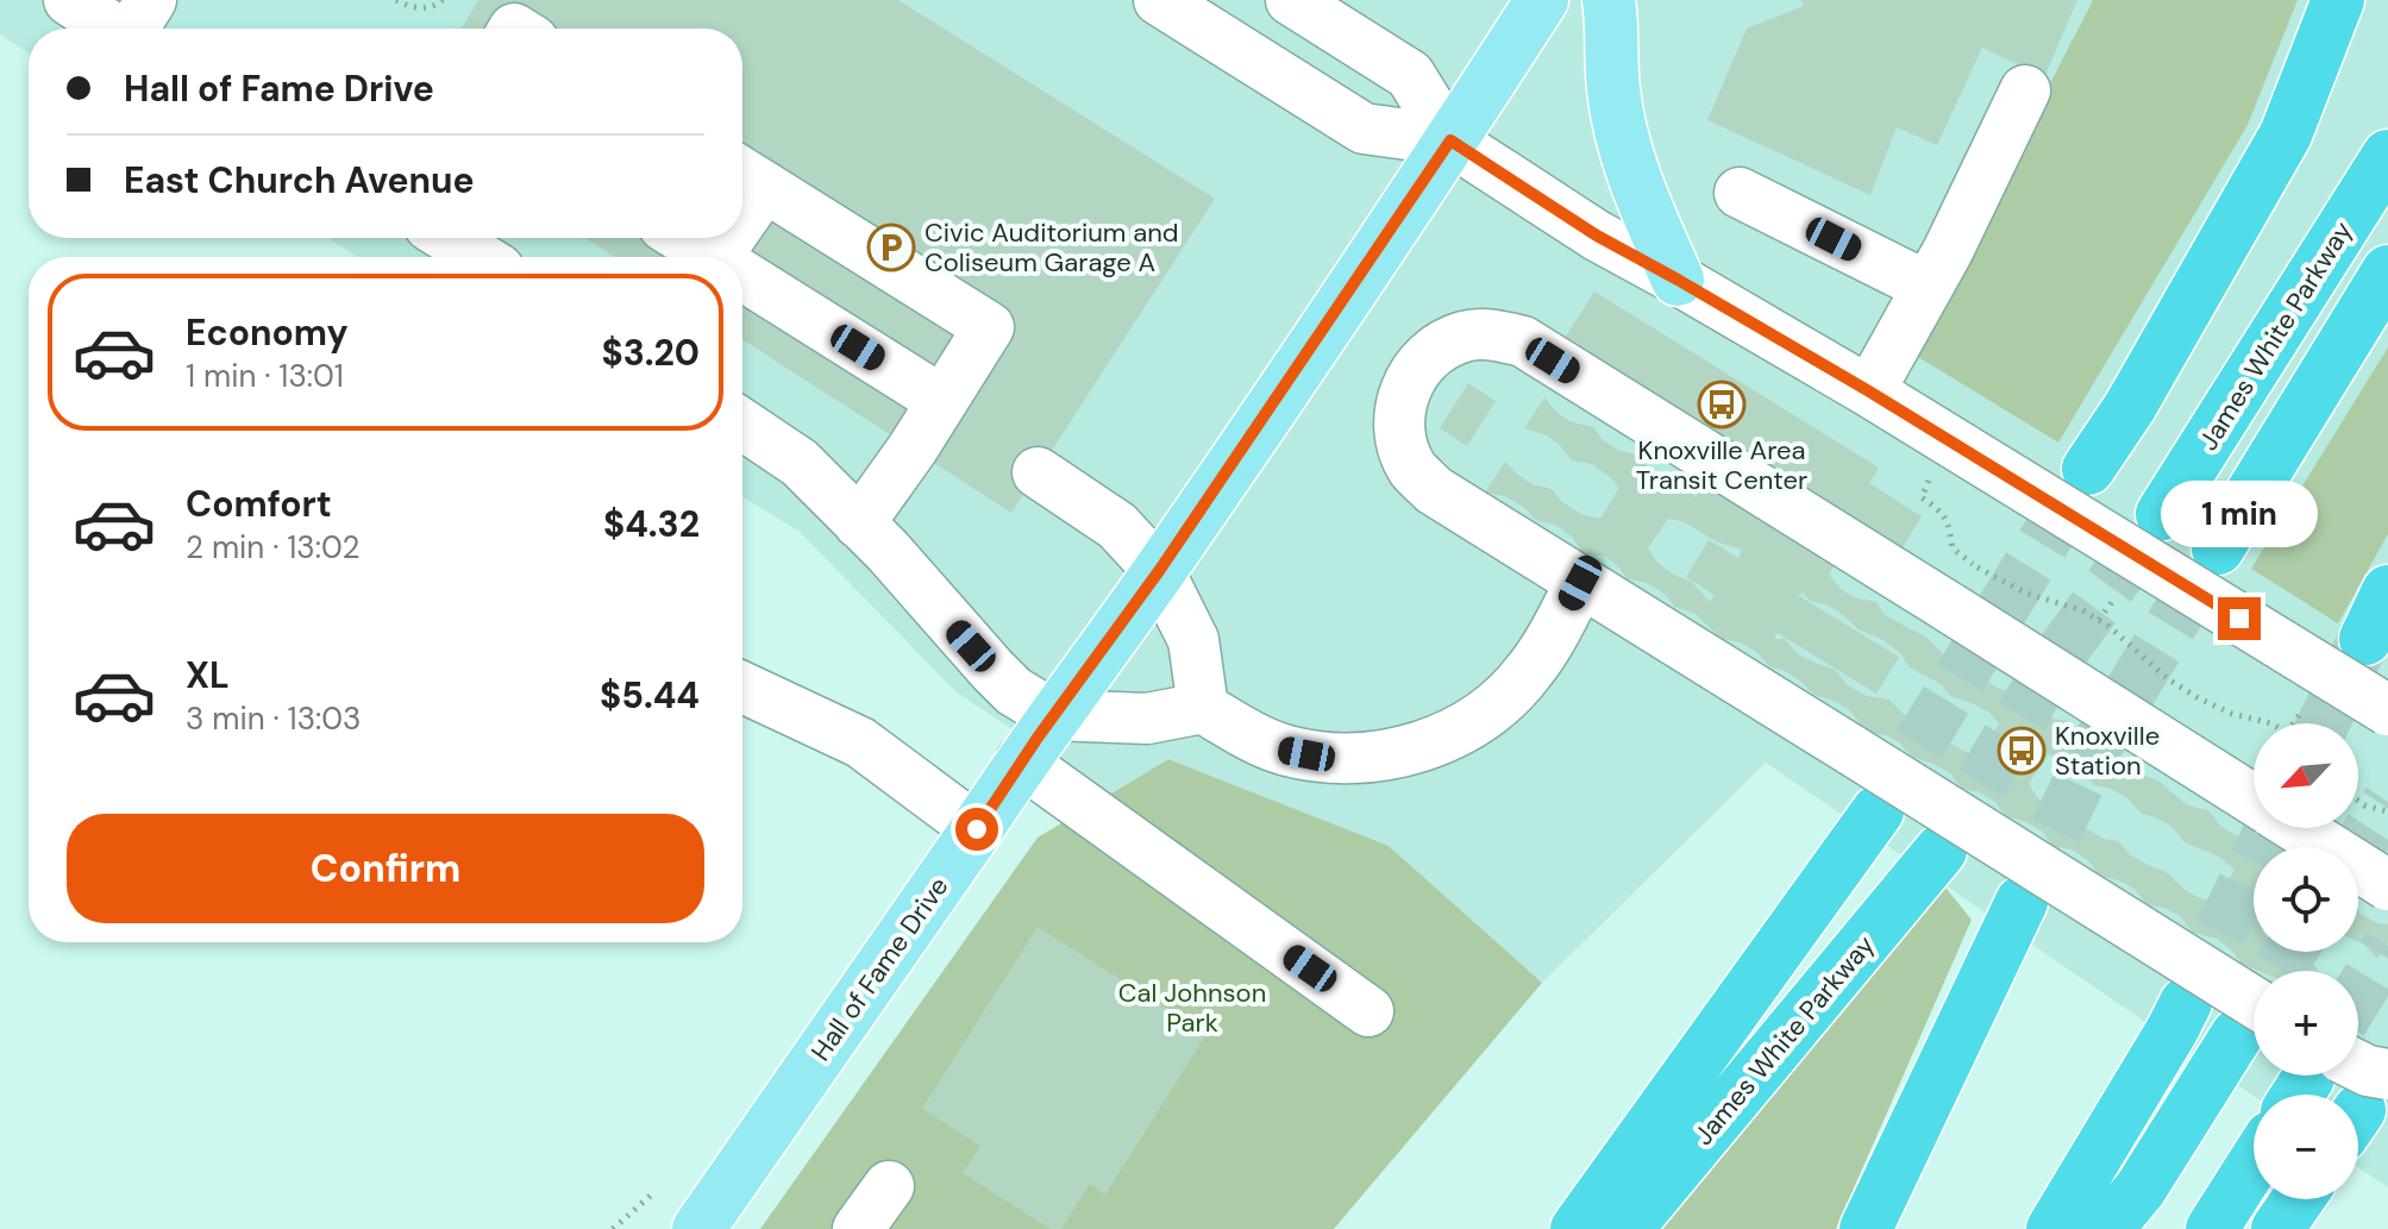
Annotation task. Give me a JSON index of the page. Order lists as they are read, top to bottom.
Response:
{
  "streets": {
    "highway": ["James White Parkway"],
    "main road": ["Hall of Fame Drive"]
  },
  "parks": ["Cal Johnson Park"],
  "places": {
    "parking": ["Civic Auditorium and Coliseum Garage A"],
    "bus stop": ["Knoxville Area Transit Center", "Knoxville Station"]
  },
  "north": "bottom left",
  "page": {
    "banner": ["Hall of Fame Drive", "East Church Avenue"],
    "list": [
      {
        "name": "Economy",
        "note": "1 min · 13:01",
        "value": "$3.20"
      },
      {
        "name": "Comfort",
        "note": "2 min · 13:02",
        "value": "$4.32"
      },
      {
        "name": "XL",
        "note": "3 min · 13:03",
        "value": "$5.44"
      }
    ],
    "bubble": "1 min",
    "map_buttons": ["+", "−"],
    "buttons": "Confirm"
  }
}
